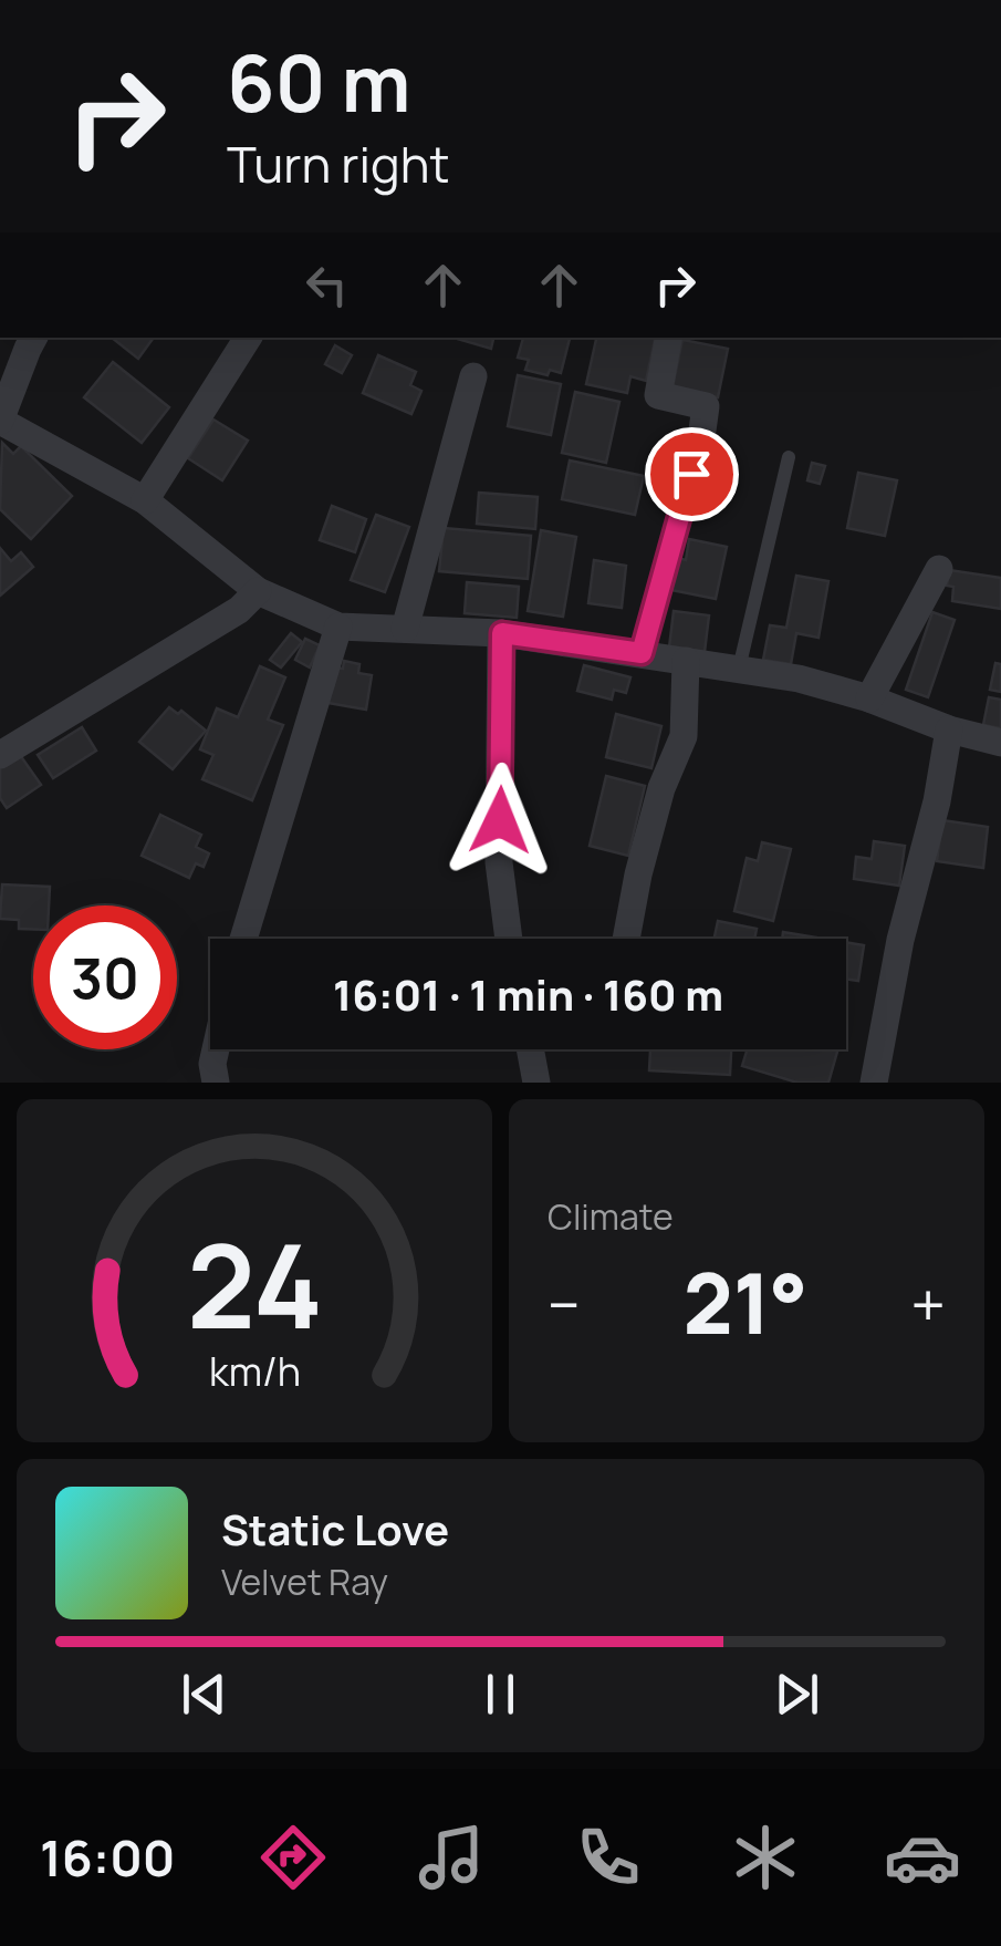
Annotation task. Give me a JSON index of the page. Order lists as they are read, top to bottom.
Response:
{
  "page": {
    "turn": ["60 m", "Turn right"],
    "limit": "30",
    "trip": "16:01 · 1 min · 160 m",
    "tile": "Climate",
    "heat": ["−", "21°", "+"],
    "song": ["Static Love", "Velvet Ray"],
    "tabs": "16:00",
    "gauge": ["24", "km/h"]
  }
}
